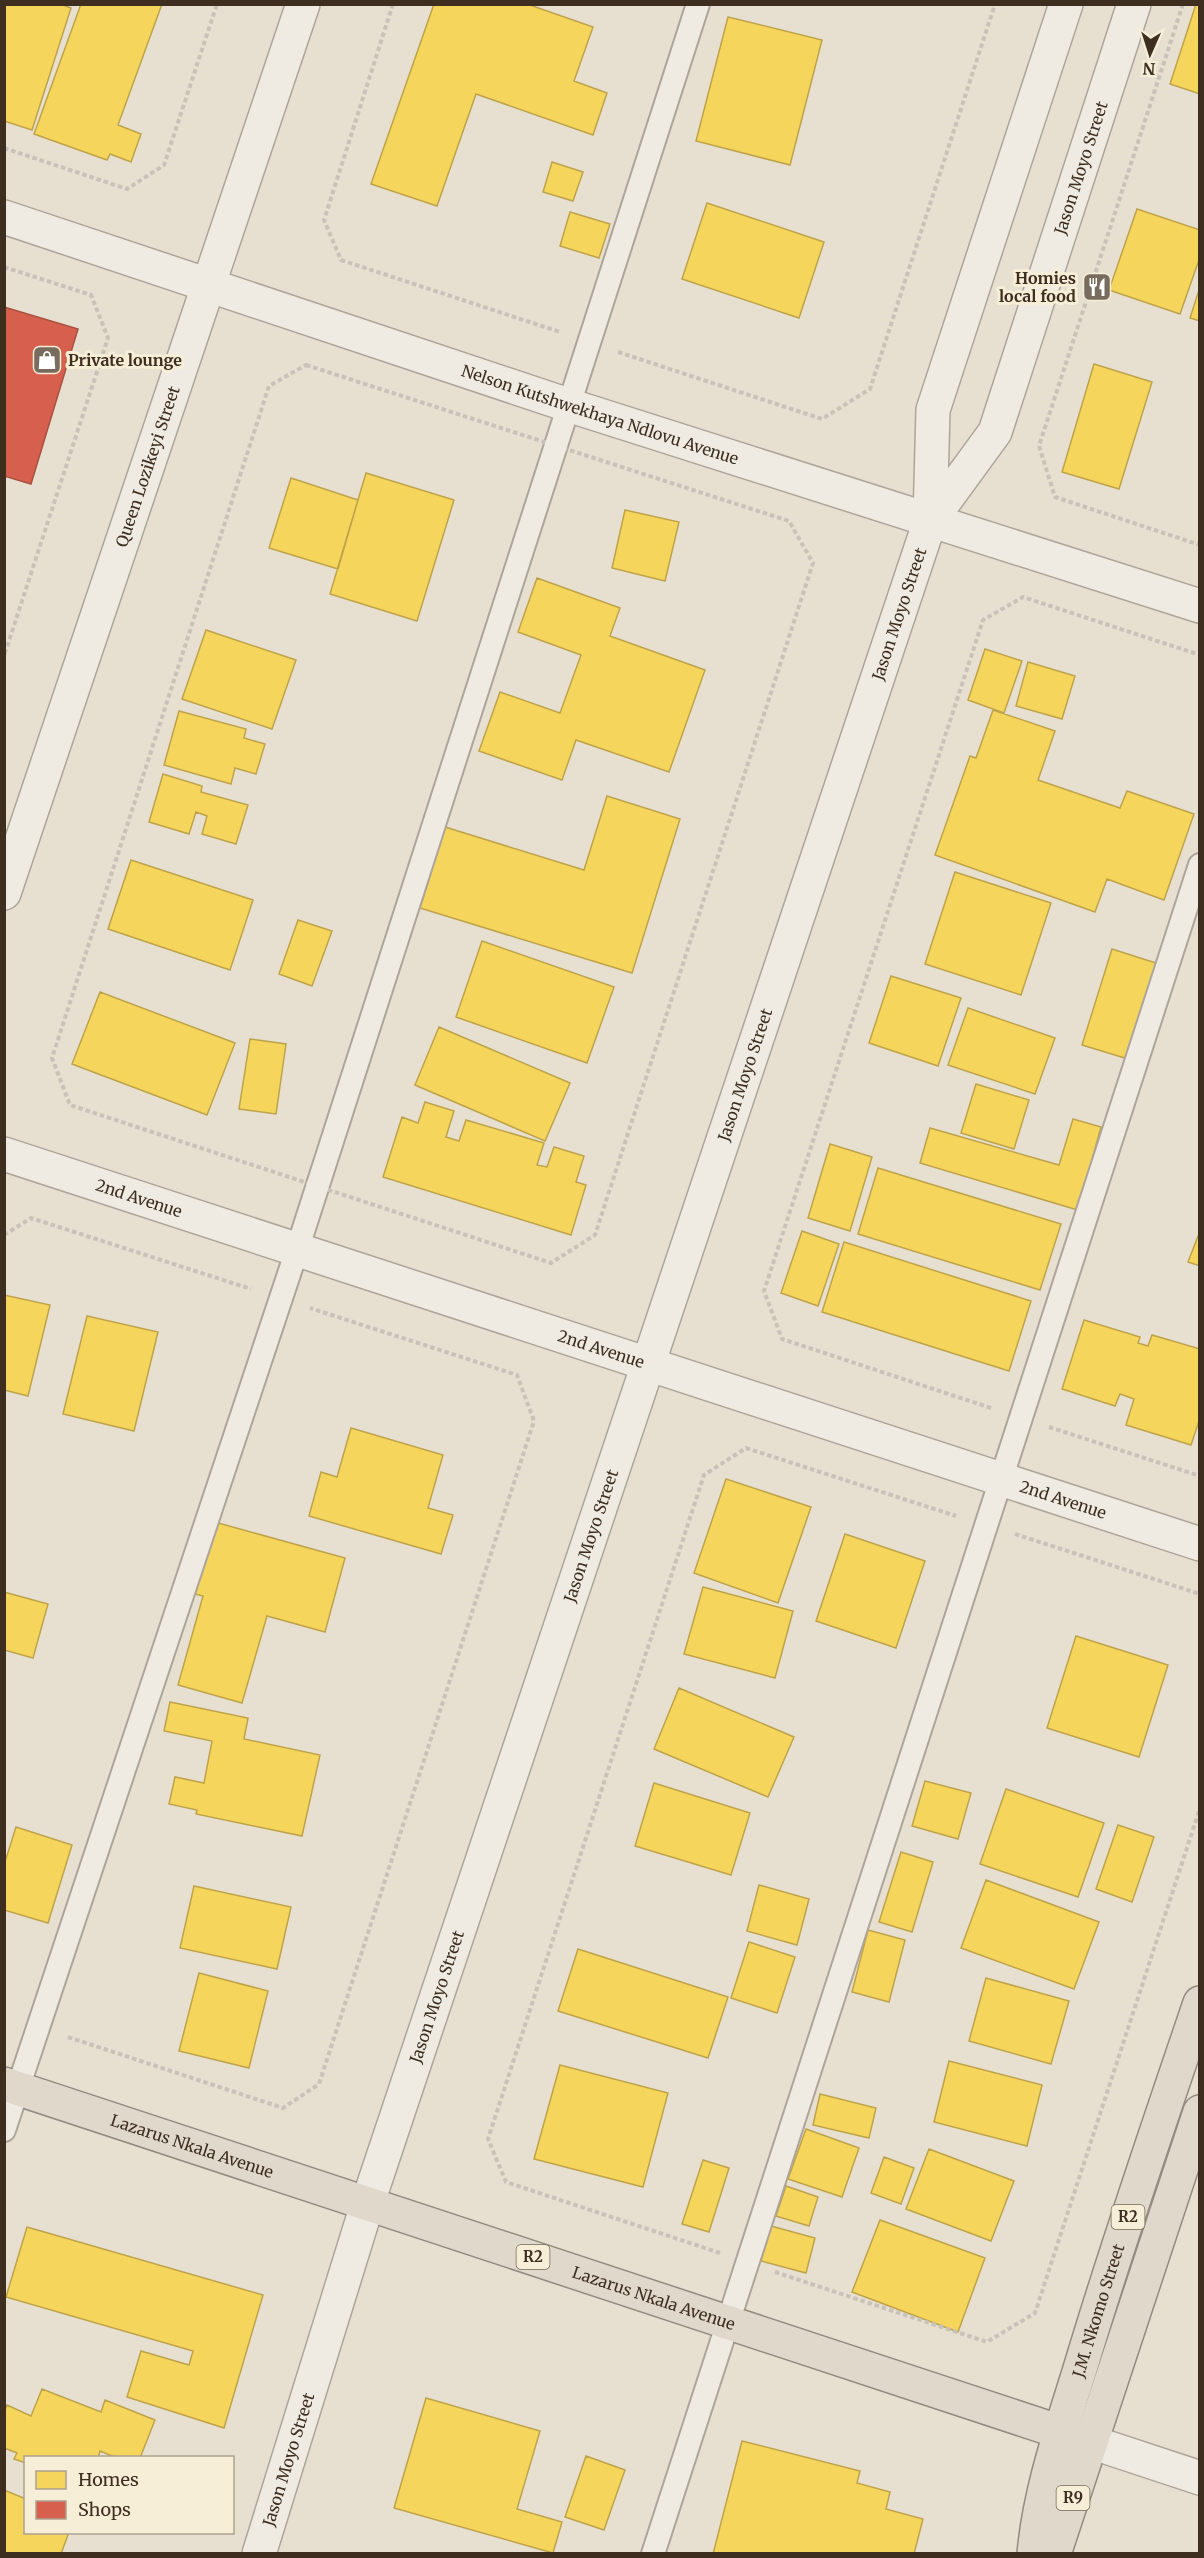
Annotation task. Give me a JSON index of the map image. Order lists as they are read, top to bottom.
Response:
{
  "streets": {
    "highway": [
      "Lazarus Nkala Avenue",
      "R2",
      "J.M. Nkomo Street",
      "R9"
    ],
    "street": [
      "Jason Moyo Street",
      "Nelson Kutshwekhaya Ndlovu Avenue",
      "Queen Lozikeyi Street",
      "2nd Avenue"
    ]
  },
  "crossings": [
    ["Jason Moyo Street", "Nelson Kutshwekhaya Ndlovu Avenue"],
    ["Jason Moyo Street", "2nd Avenue"],
    ["Jason Moyo Street", "Lazarus Nkala Avenue"],
    ["Nelson Kutshwekhaya Ndlovu Avenue", "Queen Lozikeyi Street"],
    ["Lazarus Nkala Avenue", "J.M. Nkomo Street"],
    ["Lazarus Nkala Avenue", "R9"],
    ["J.M. Nkomo Street", "R9"]
  ],
  "places": {
    "restaurant": ["Homies local food"],
    "shop": ["Private lounge"]
  },
  "legend": ["Homes", "Shops"],
  "north": "bottom"
}
